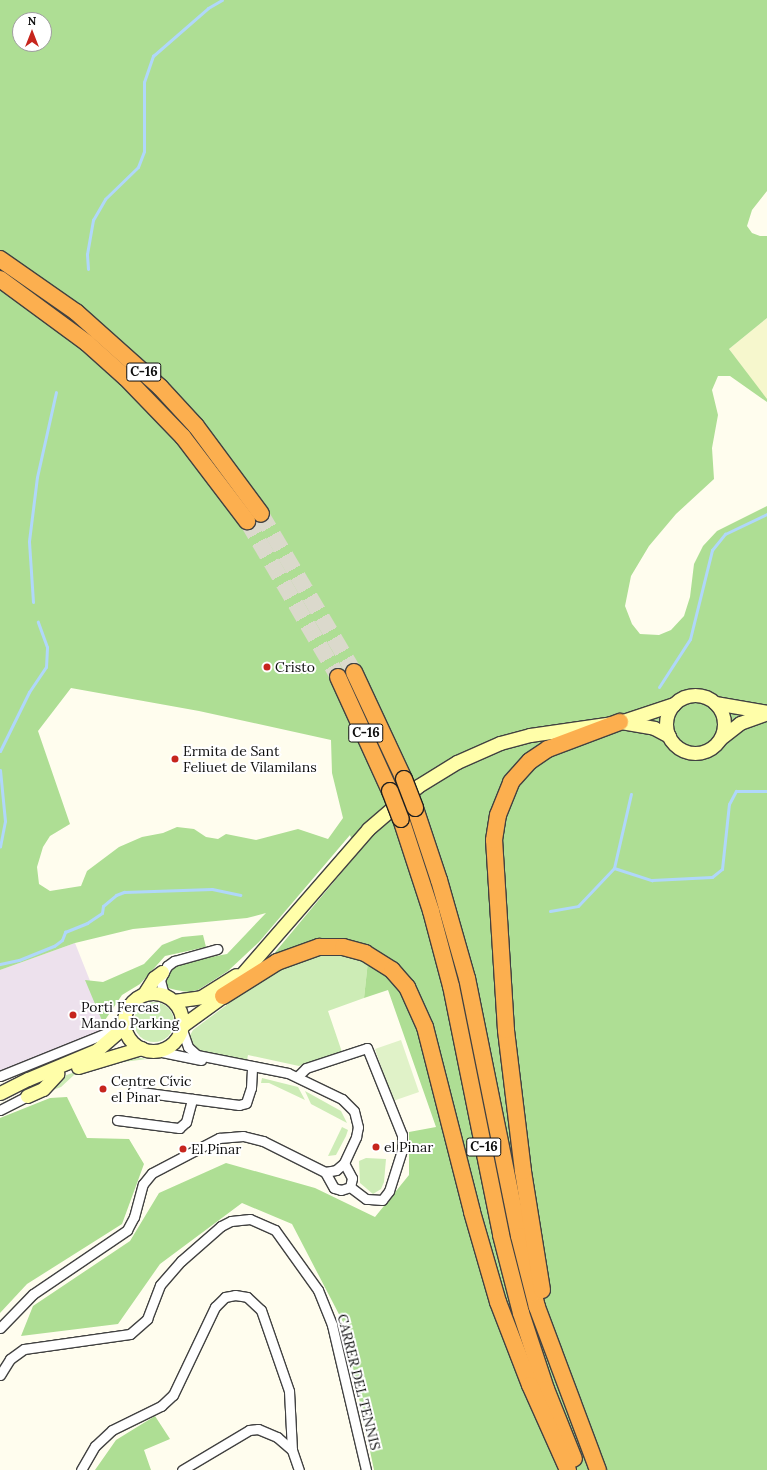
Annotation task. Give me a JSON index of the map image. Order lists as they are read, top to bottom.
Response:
{
  "streets": {
    "highway": ["C-16"],
    "street": ["CARRER DEL TENNIS"]
  },
  "places": [
    "Cristo",
    "Ermita de Sant Feliuet de Vilamilans",
    "Porti Fercas Mando Parking",
    "Centre Cívic el Pinar",
    "el Pinar",
    "El Pinar"
  ],
  "north": "top"
}
